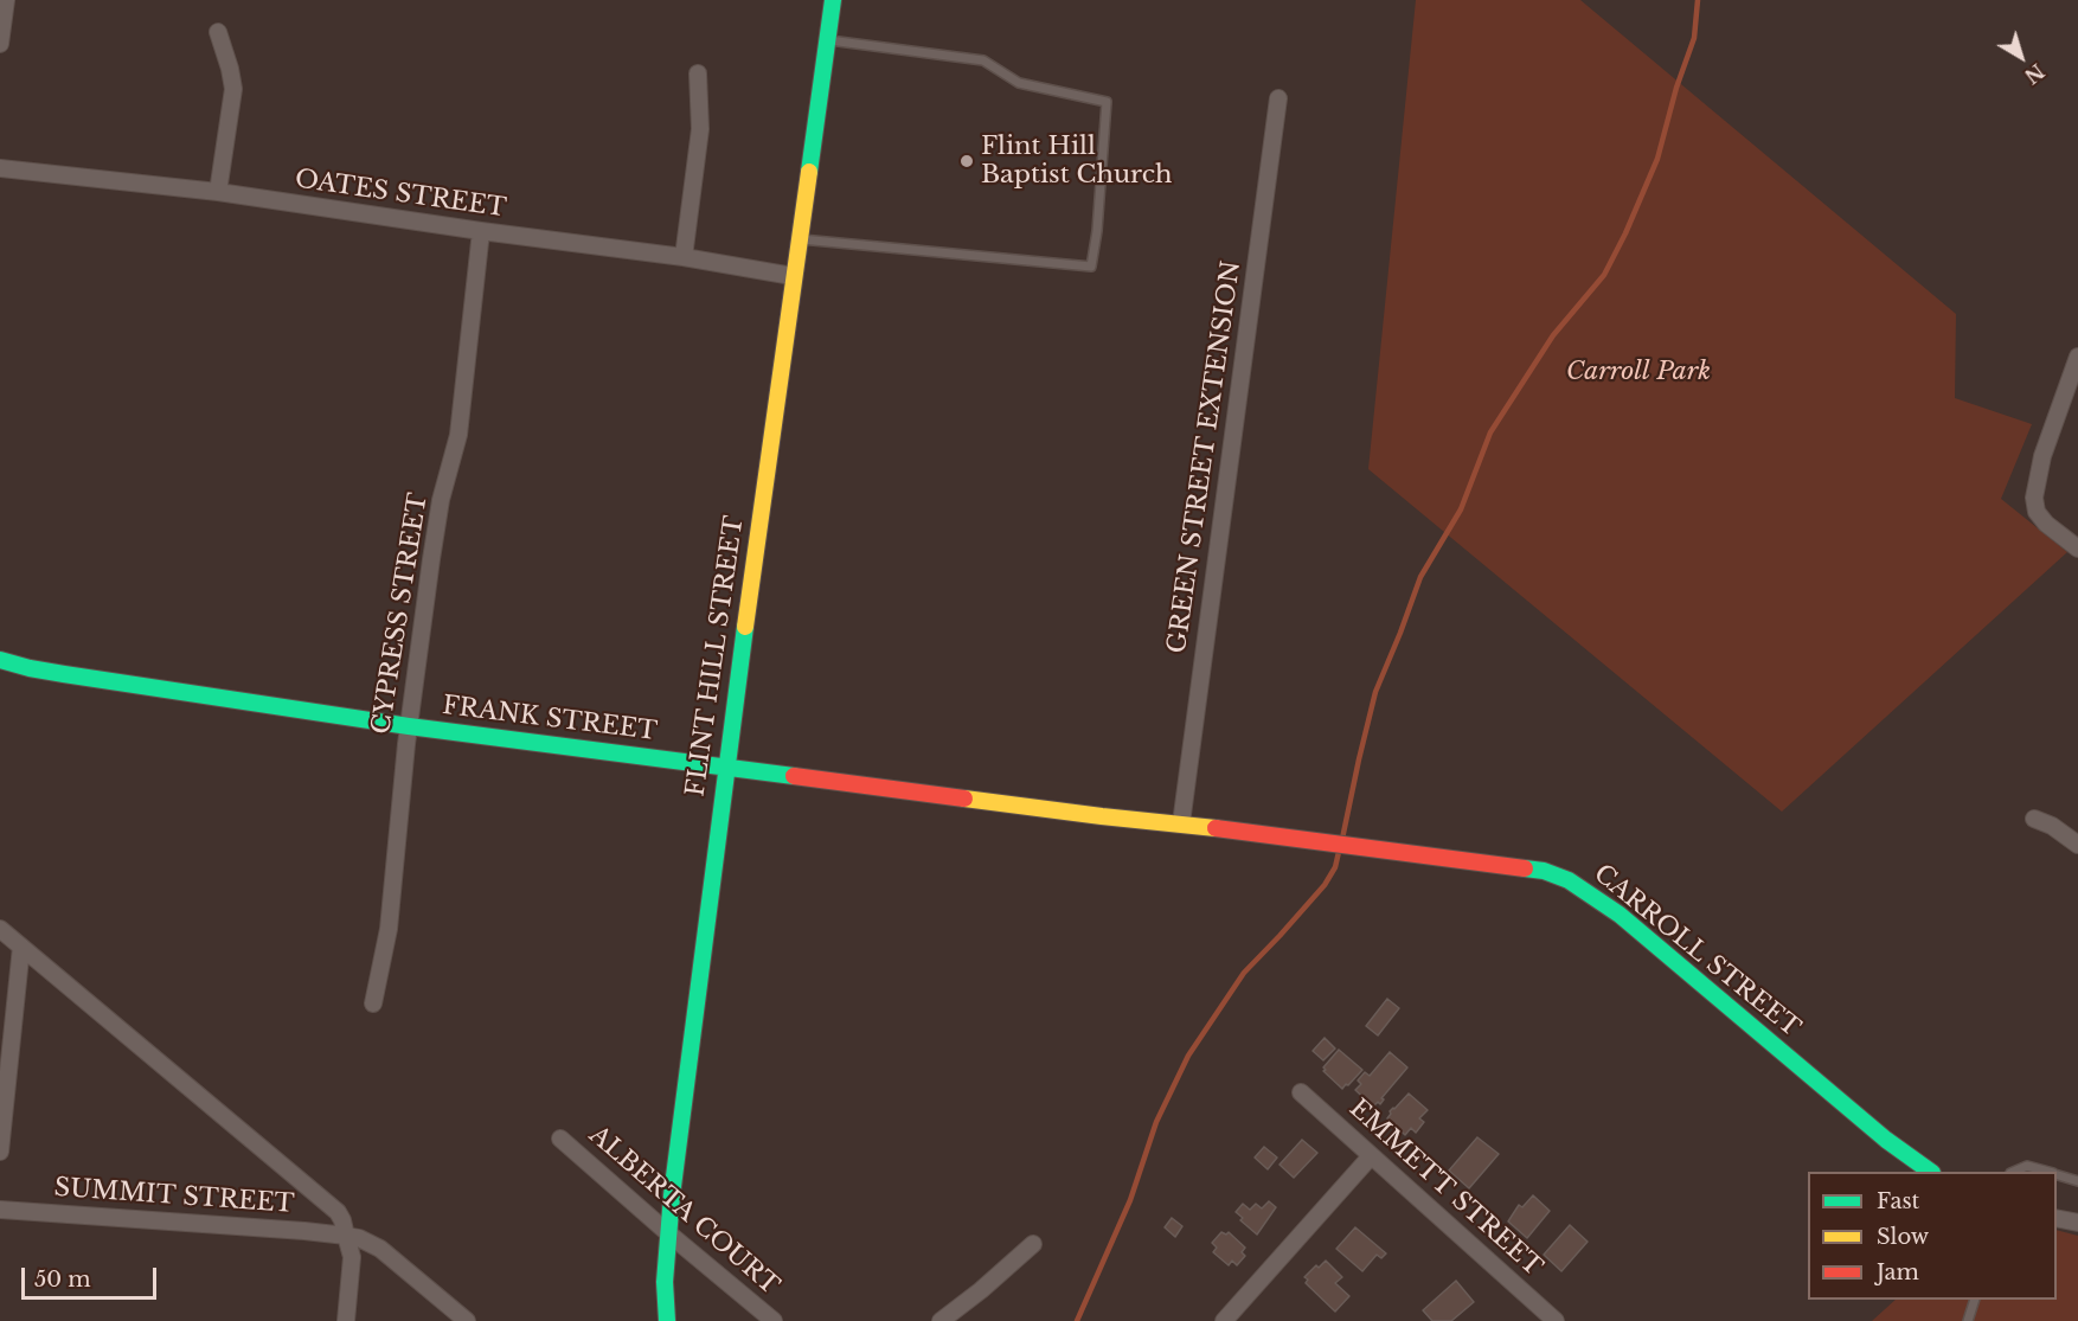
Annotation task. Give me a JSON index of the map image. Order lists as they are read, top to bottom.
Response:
{
  "streets": {
    "street": [
      "OATES STREET",
      "GREEN STREET EXTENSION",
      "CYPRESS STREET",
      "FLINT HILL STREET",
      "FRANK STREET",
      "CARROLL STREET",
      "EMMETT STREET",
      "SUMMIT STREET",
      "ALBERTA COURT"
    ]
  },
  "crossings": [
    ["OATES STREET", "CYPRESS STREET"],
    ["OATES STREET", "FLINT HILL STREET"],
    ["GREEN STREET EXTENSION", "FRANK STREET"],
    ["GREEN STREET EXTENSION", "CARROLL STREET"],
    ["CYPRESS STREET", "FRANK STREET"],
    ["FLINT HILL STREET", "FRANK STREET"],
    ["FLINT HILL STREET", "ALBERTA COURT"],
    ["FRANK STREET", "CARROLL STREET"]
  ],
  "parks": ["Carroll Park"],
  "places": ["Flint Hill Baptist Church"],
  "legend": ["Fast", "Slow", "Jam"],
  "scale_bar": "50 m",
  "north": "bottom right"
}
